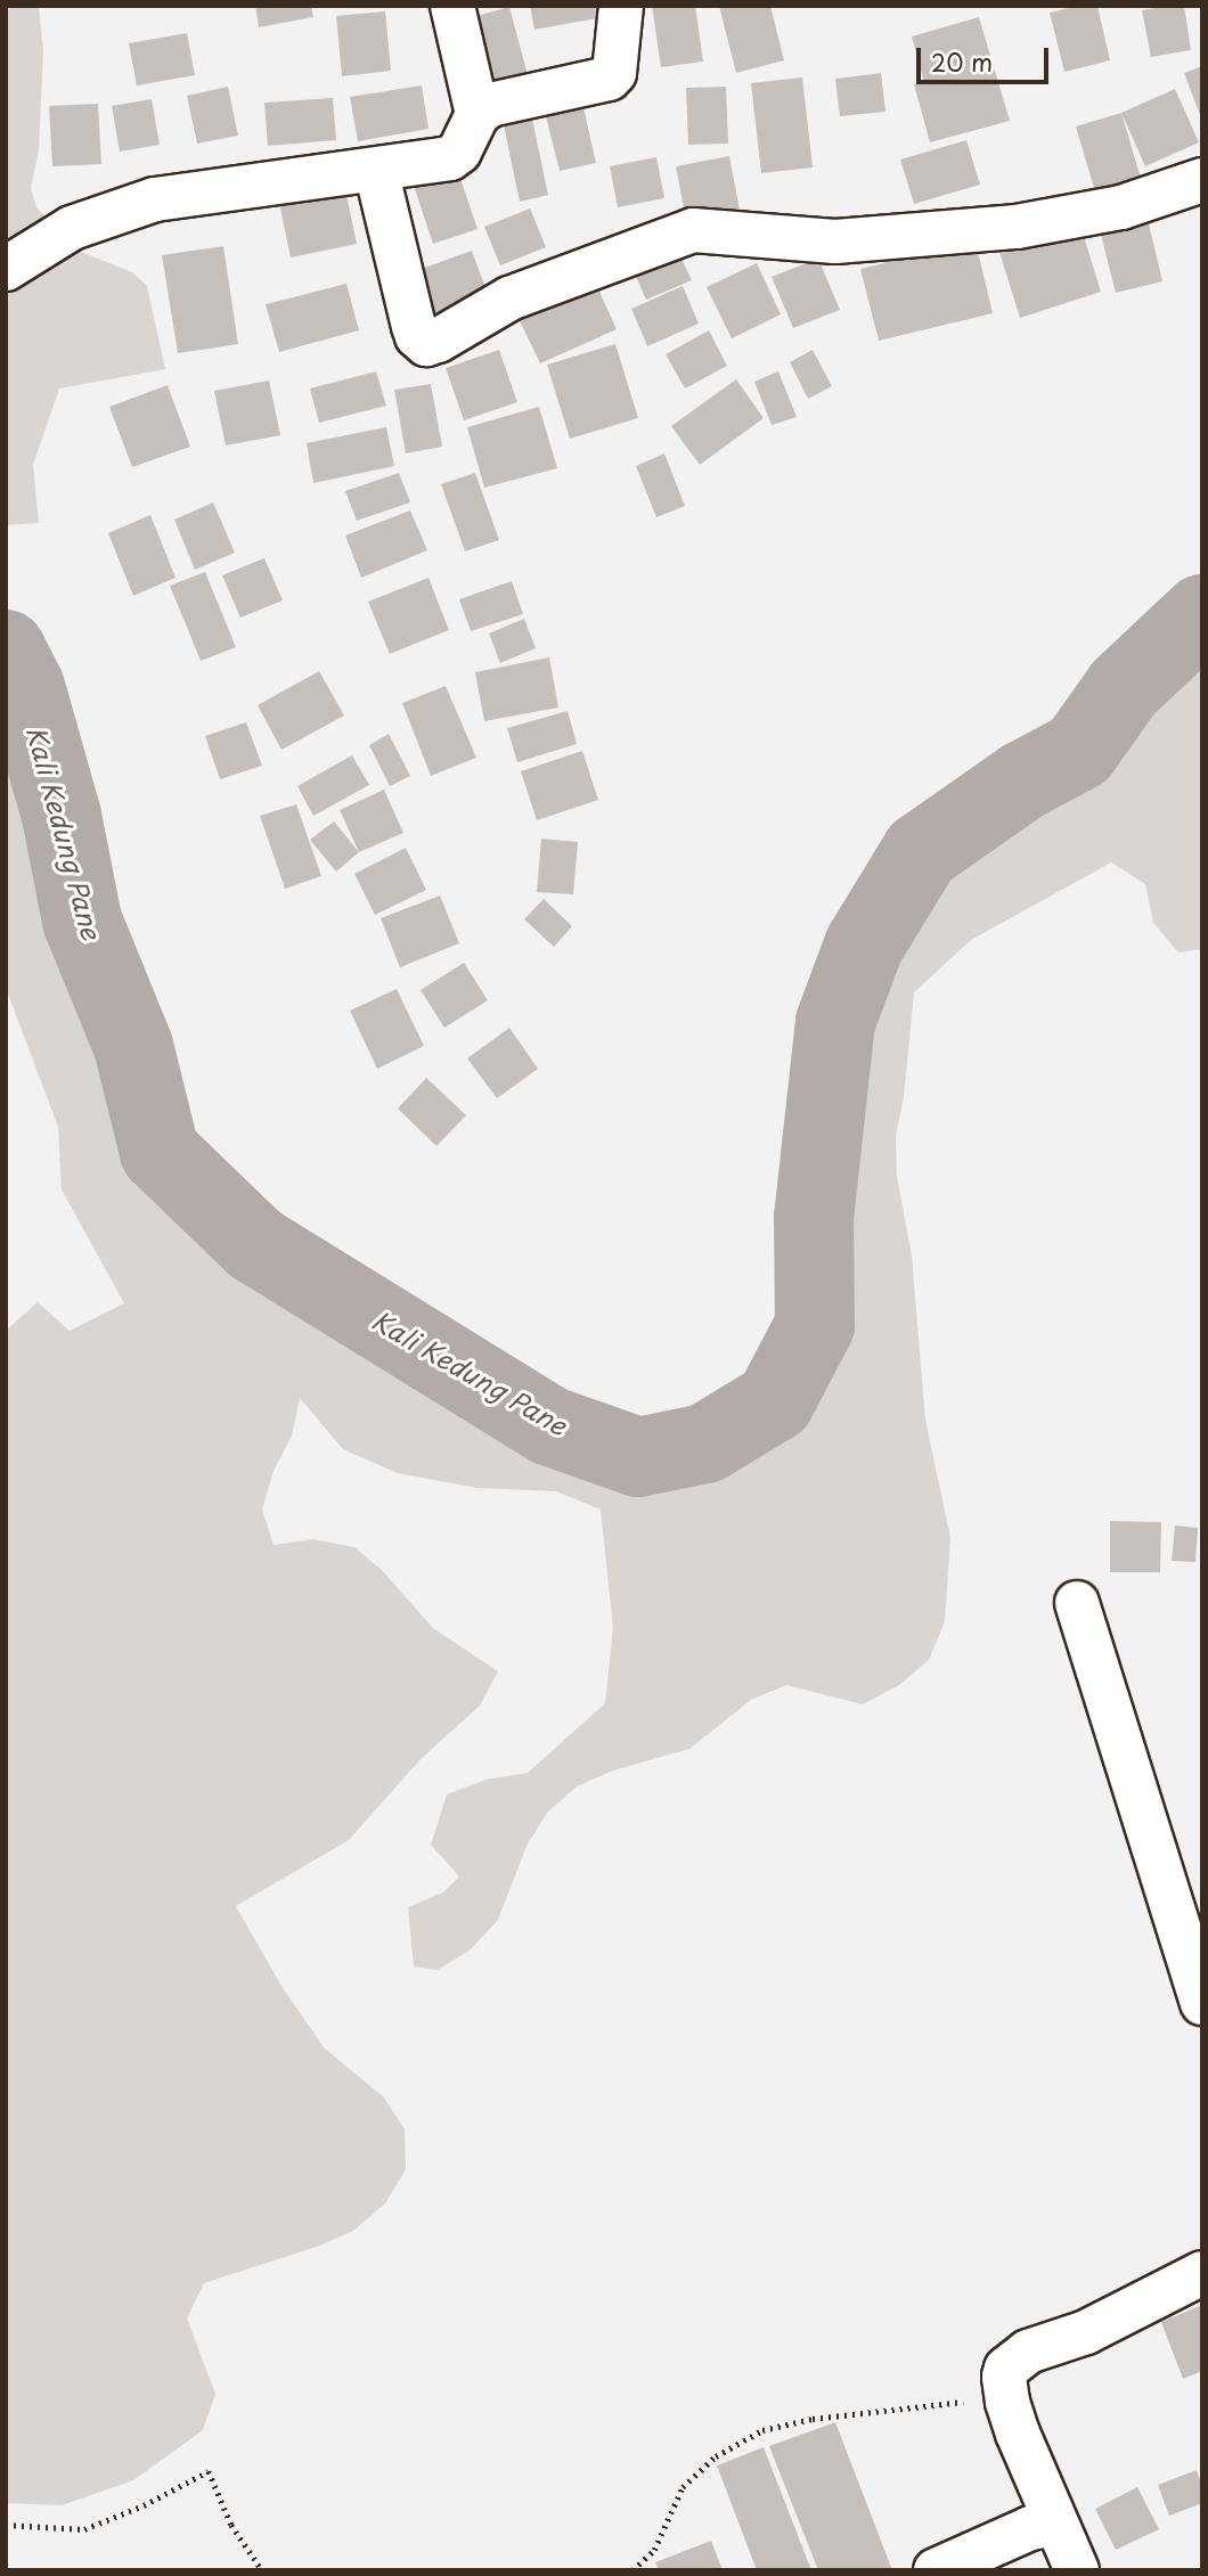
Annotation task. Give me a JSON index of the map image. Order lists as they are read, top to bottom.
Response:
{
  "water": ["Kali Kedung Pane"],
  "scale_bar": "20 m"
}
